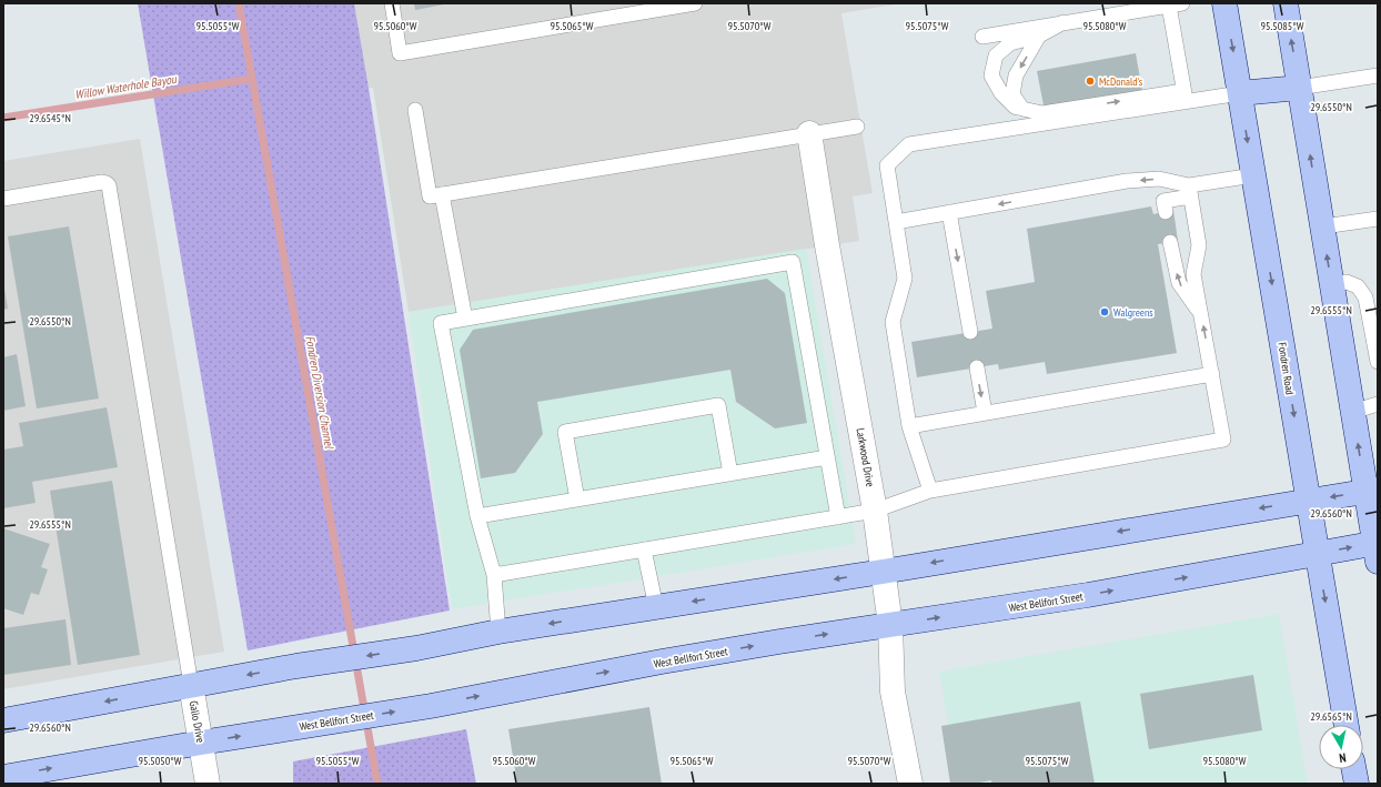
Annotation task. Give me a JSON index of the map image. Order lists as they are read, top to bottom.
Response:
{
  "streets": {
    "main road": ["Fondren Road", "West Bellfort Street"],
    "street": ["Larkwood Drive", "Gallo Drive"]
  },
  "crossings": [
    ["Fondren Road", "West Bellfort Street"],
    ["Larkwood Drive", "West Bellfort Street"],
    ["West Bellfort Street", "Gallo Drive"]
  ],
  "water": ["Willow Waterhole Bayou", "Fondren Diversion Channel"],
  "places": ["McDonald's", "Walgreens"],
  "north": "bottom",
  "coordinates": [
    "95.5085°W",
    "95.5055°W",
    "95.5060°W",
    "95.5065°W",
    "95.5070°W",
    "95.5075°W",
    "95.5080°W",
    "29.6550°N",
    "29.6545°N",
    "29.6555°N",
    "29.6560°N",
    "29.6565°N",
    "95.5050°W"
  ]
}
